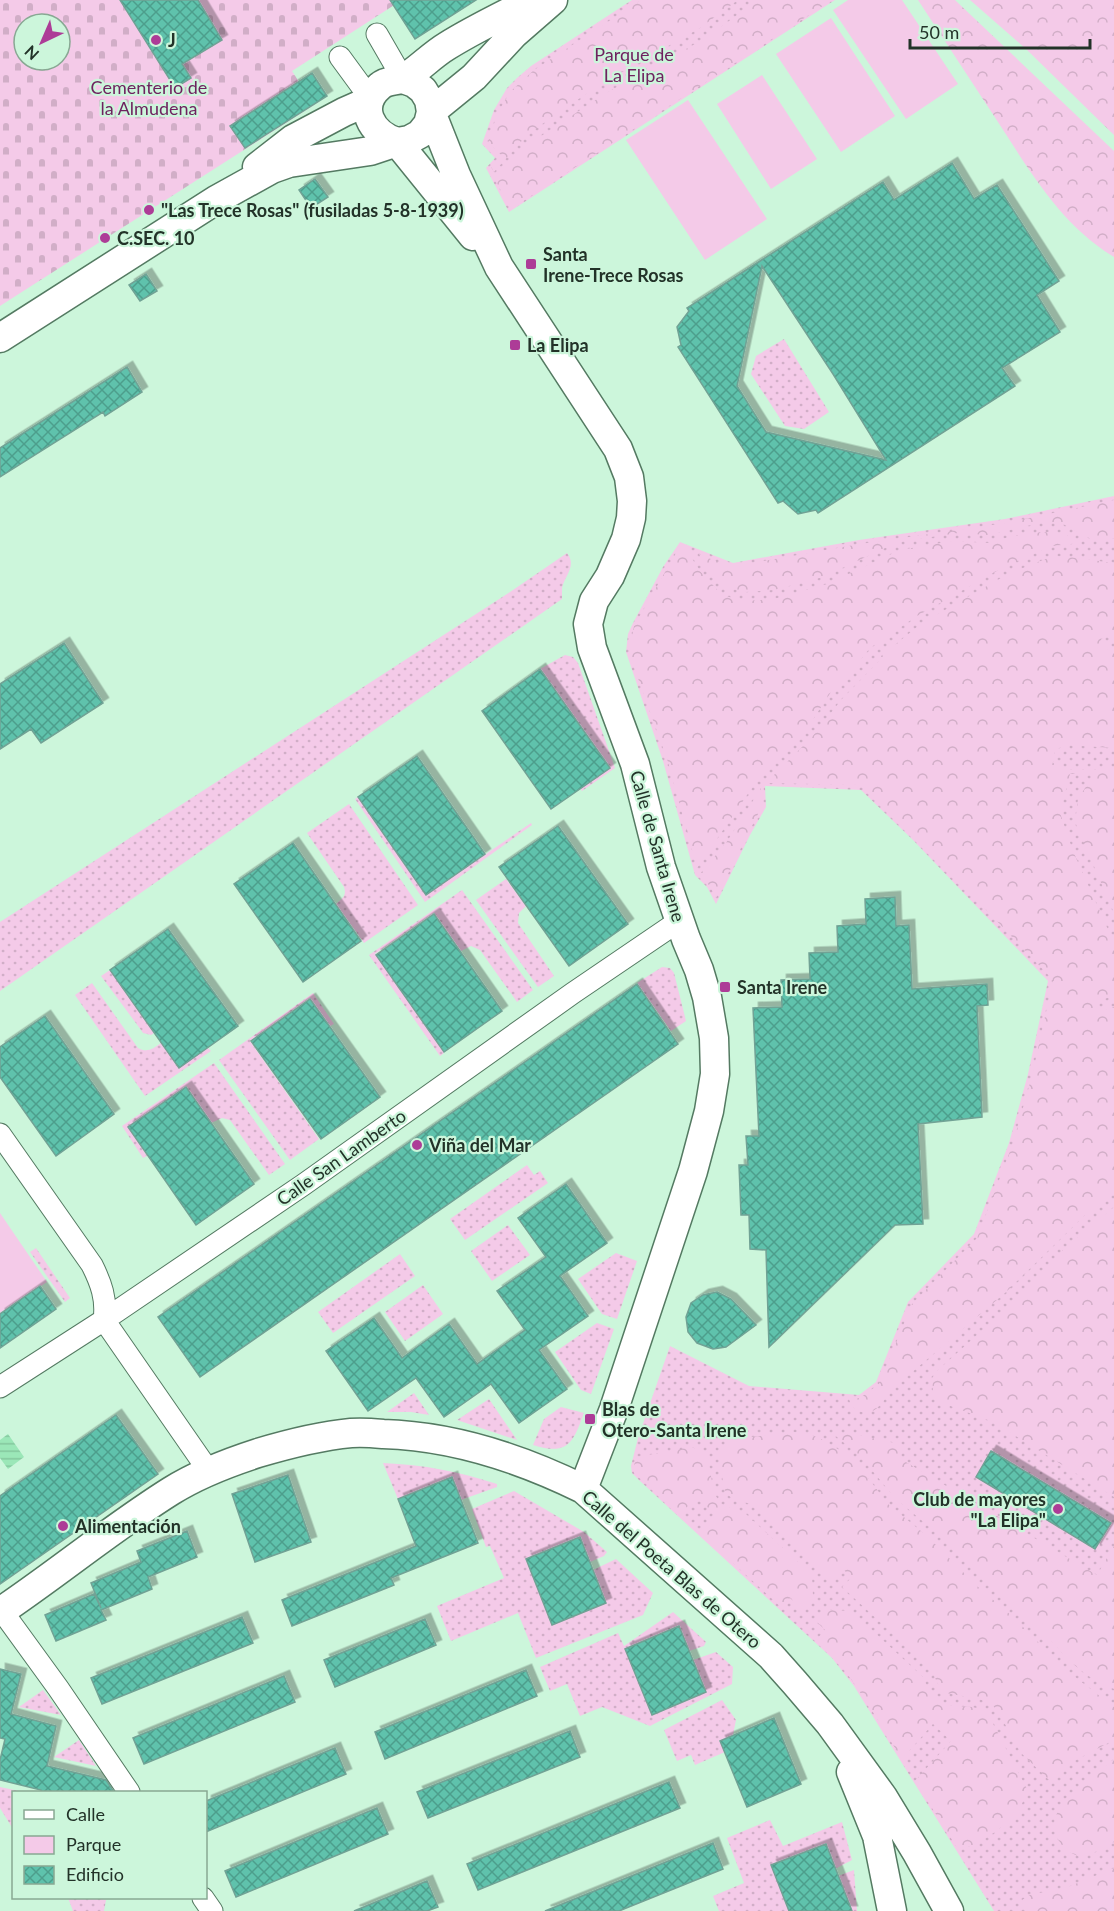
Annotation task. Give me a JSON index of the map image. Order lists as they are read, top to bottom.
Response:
{
  "streets": {
    "street": ["Calle de Santa Irene", "Calle San Lamberto", "Calle del Poeta Blas de Otero"]
  },
  "crossings": [
    ["Calle de Santa Irene", "Calle San Lamberto"],
    ["Calle de Santa Irene", "Calle del Poeta Blas de Otero"]
  ],
  "parks": ["Parque de La Elipa", "Cementerio de la Almudena"],
  "places": {
    "other": [
      "J",
      "\"Las Trece Rosas\" (fusiladas 5-8-1939)",
      "C.SEC. 10",
      "Viña del Mar",
      "Club de mayores \"La Elipa\"",
      "Alimentación"
    ],
    "transit": [
      "Santa Irene-Trece Rosas",
      "La Elipa",
      "Santa Irene",
      "Blas de Otero-Santa Irene"
    ]
  },
  "legend": ["Calle", "Parque", "Edificio"],
  "scale_bar": "50 m",
  "north": "bottom left"
}
